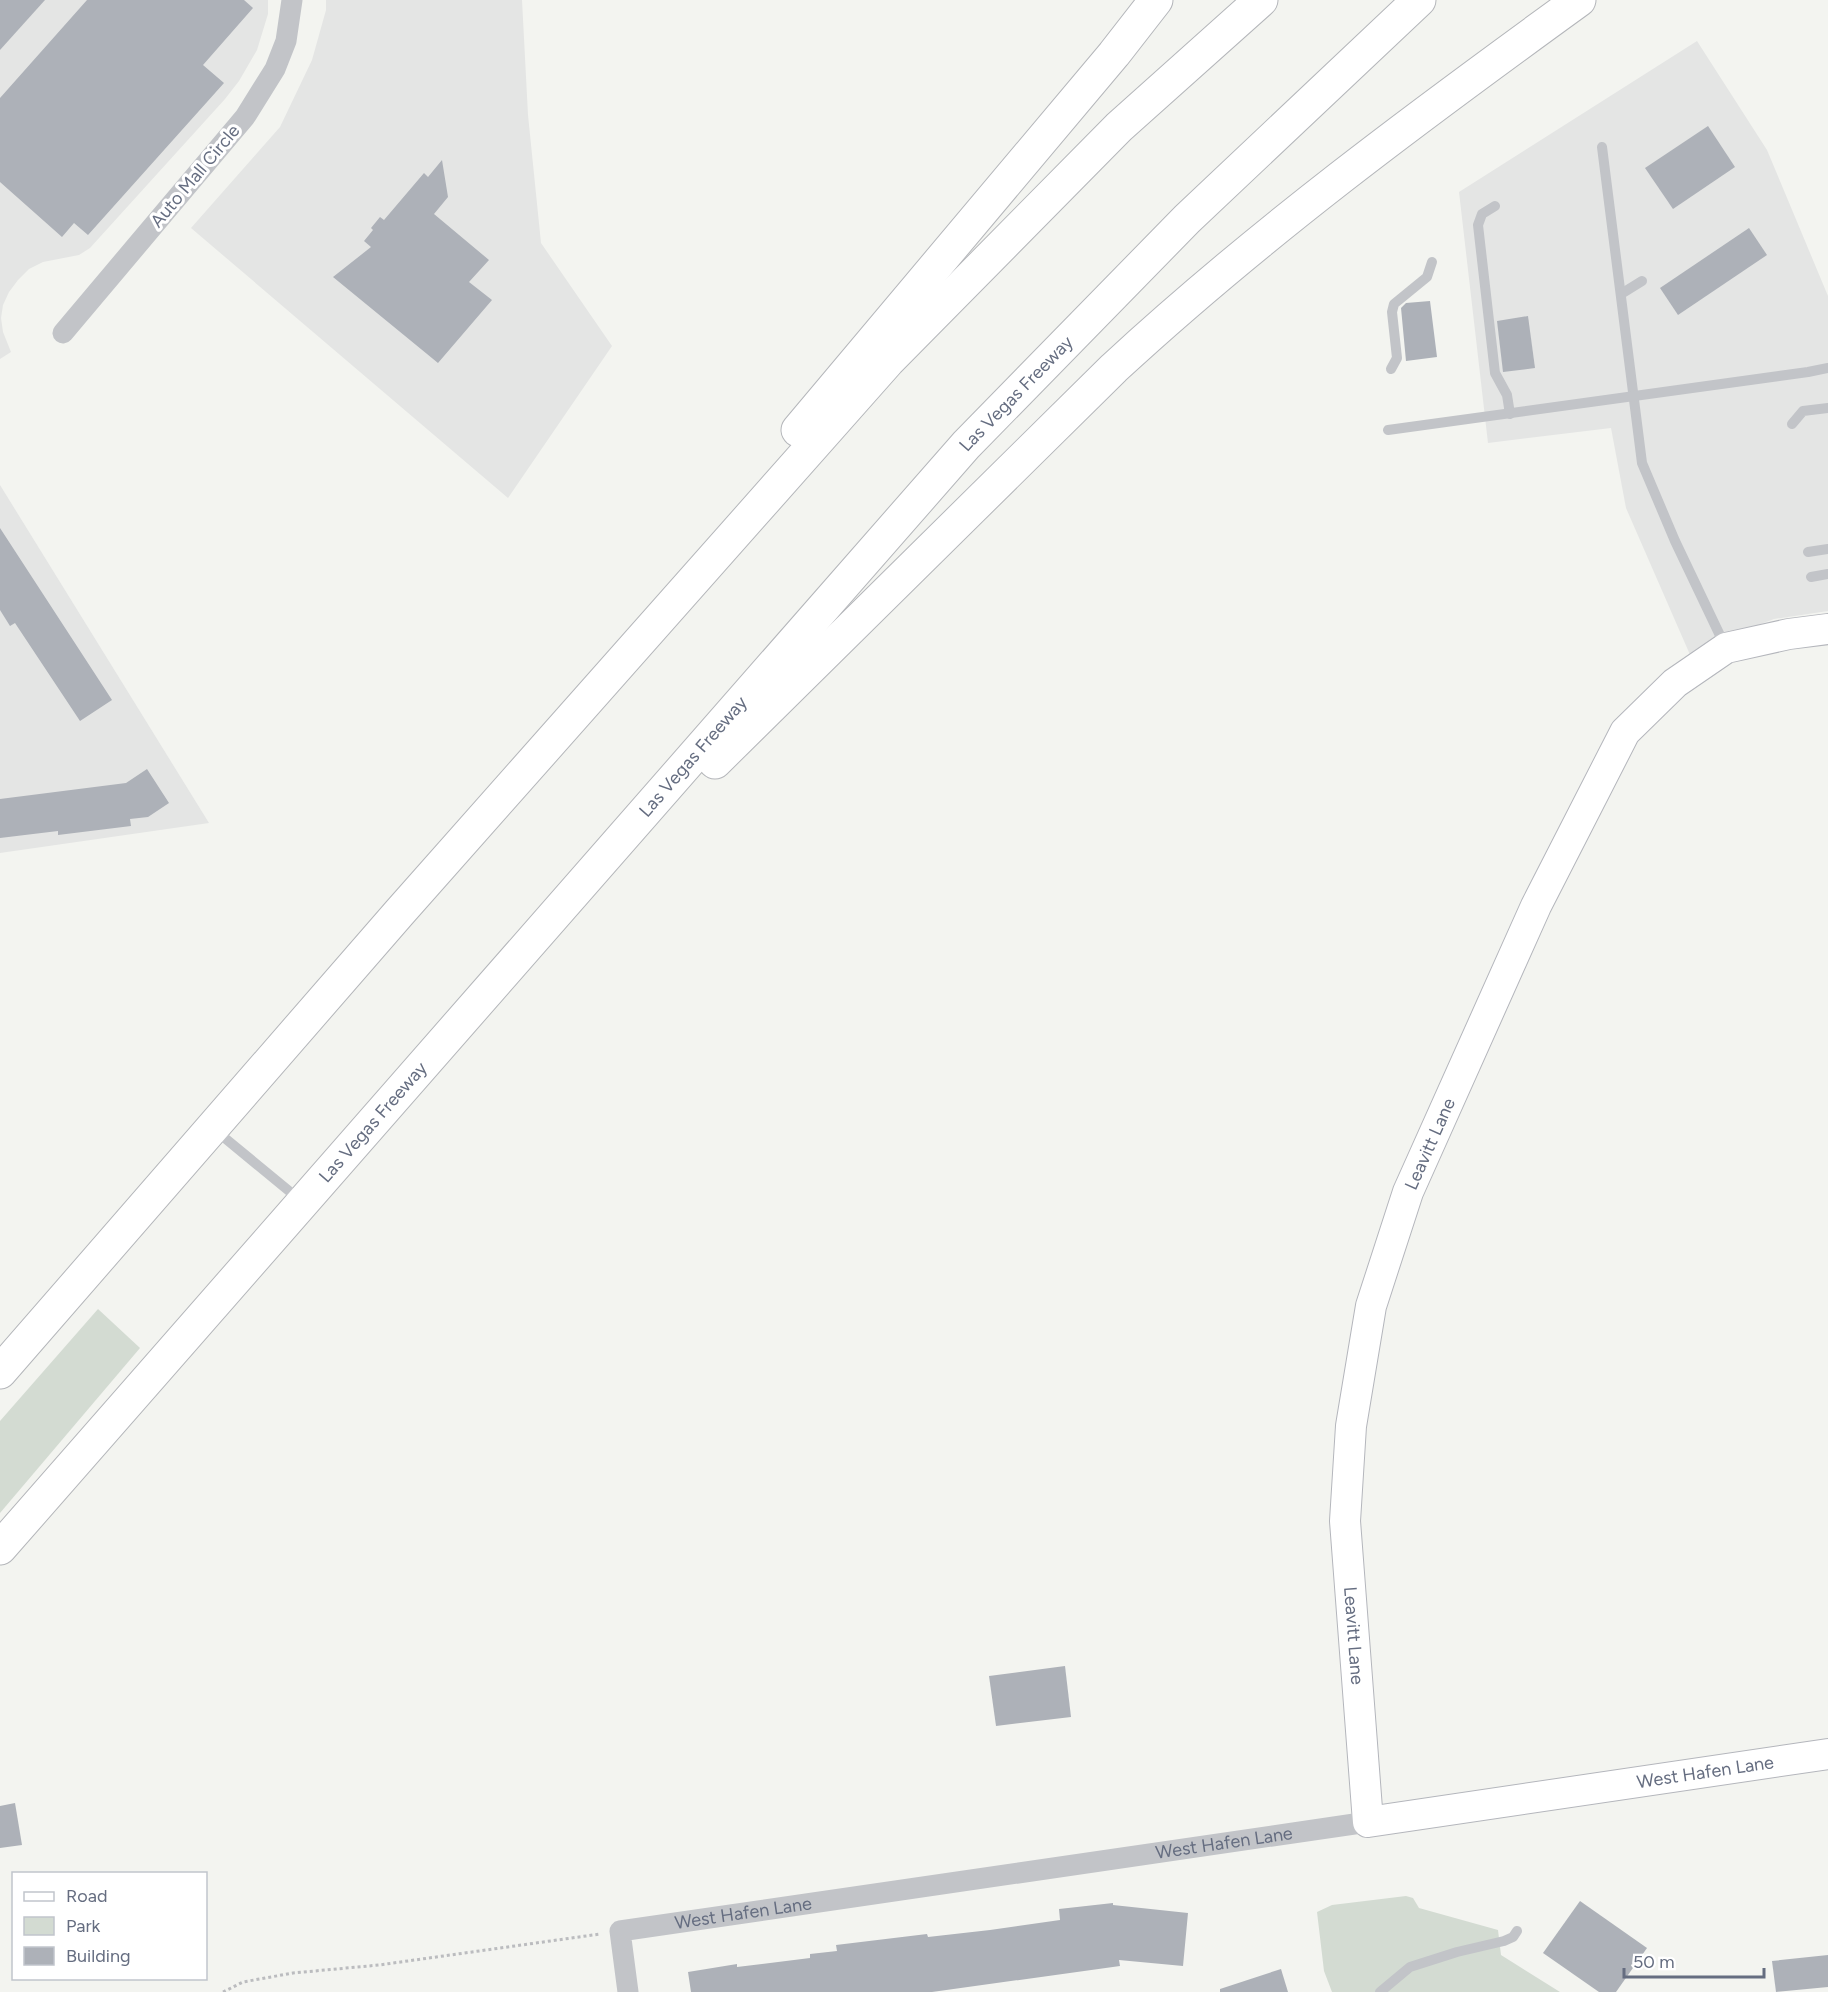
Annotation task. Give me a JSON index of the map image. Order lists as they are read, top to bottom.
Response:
{
  "streets": {
    "highway": ["Las Vegas Freeway"],
    "main road": ["Leavitt Lane", "West Hafen Lane"],
    "street": ["Auto Mall Circle"]
  },
  "crossings": [
    ["Leavitt Lane", "West Hafen Lane"]
  ],
  "legend": ["Road", "Park", "Building"],
  "scale_bar": "50 m"
}
